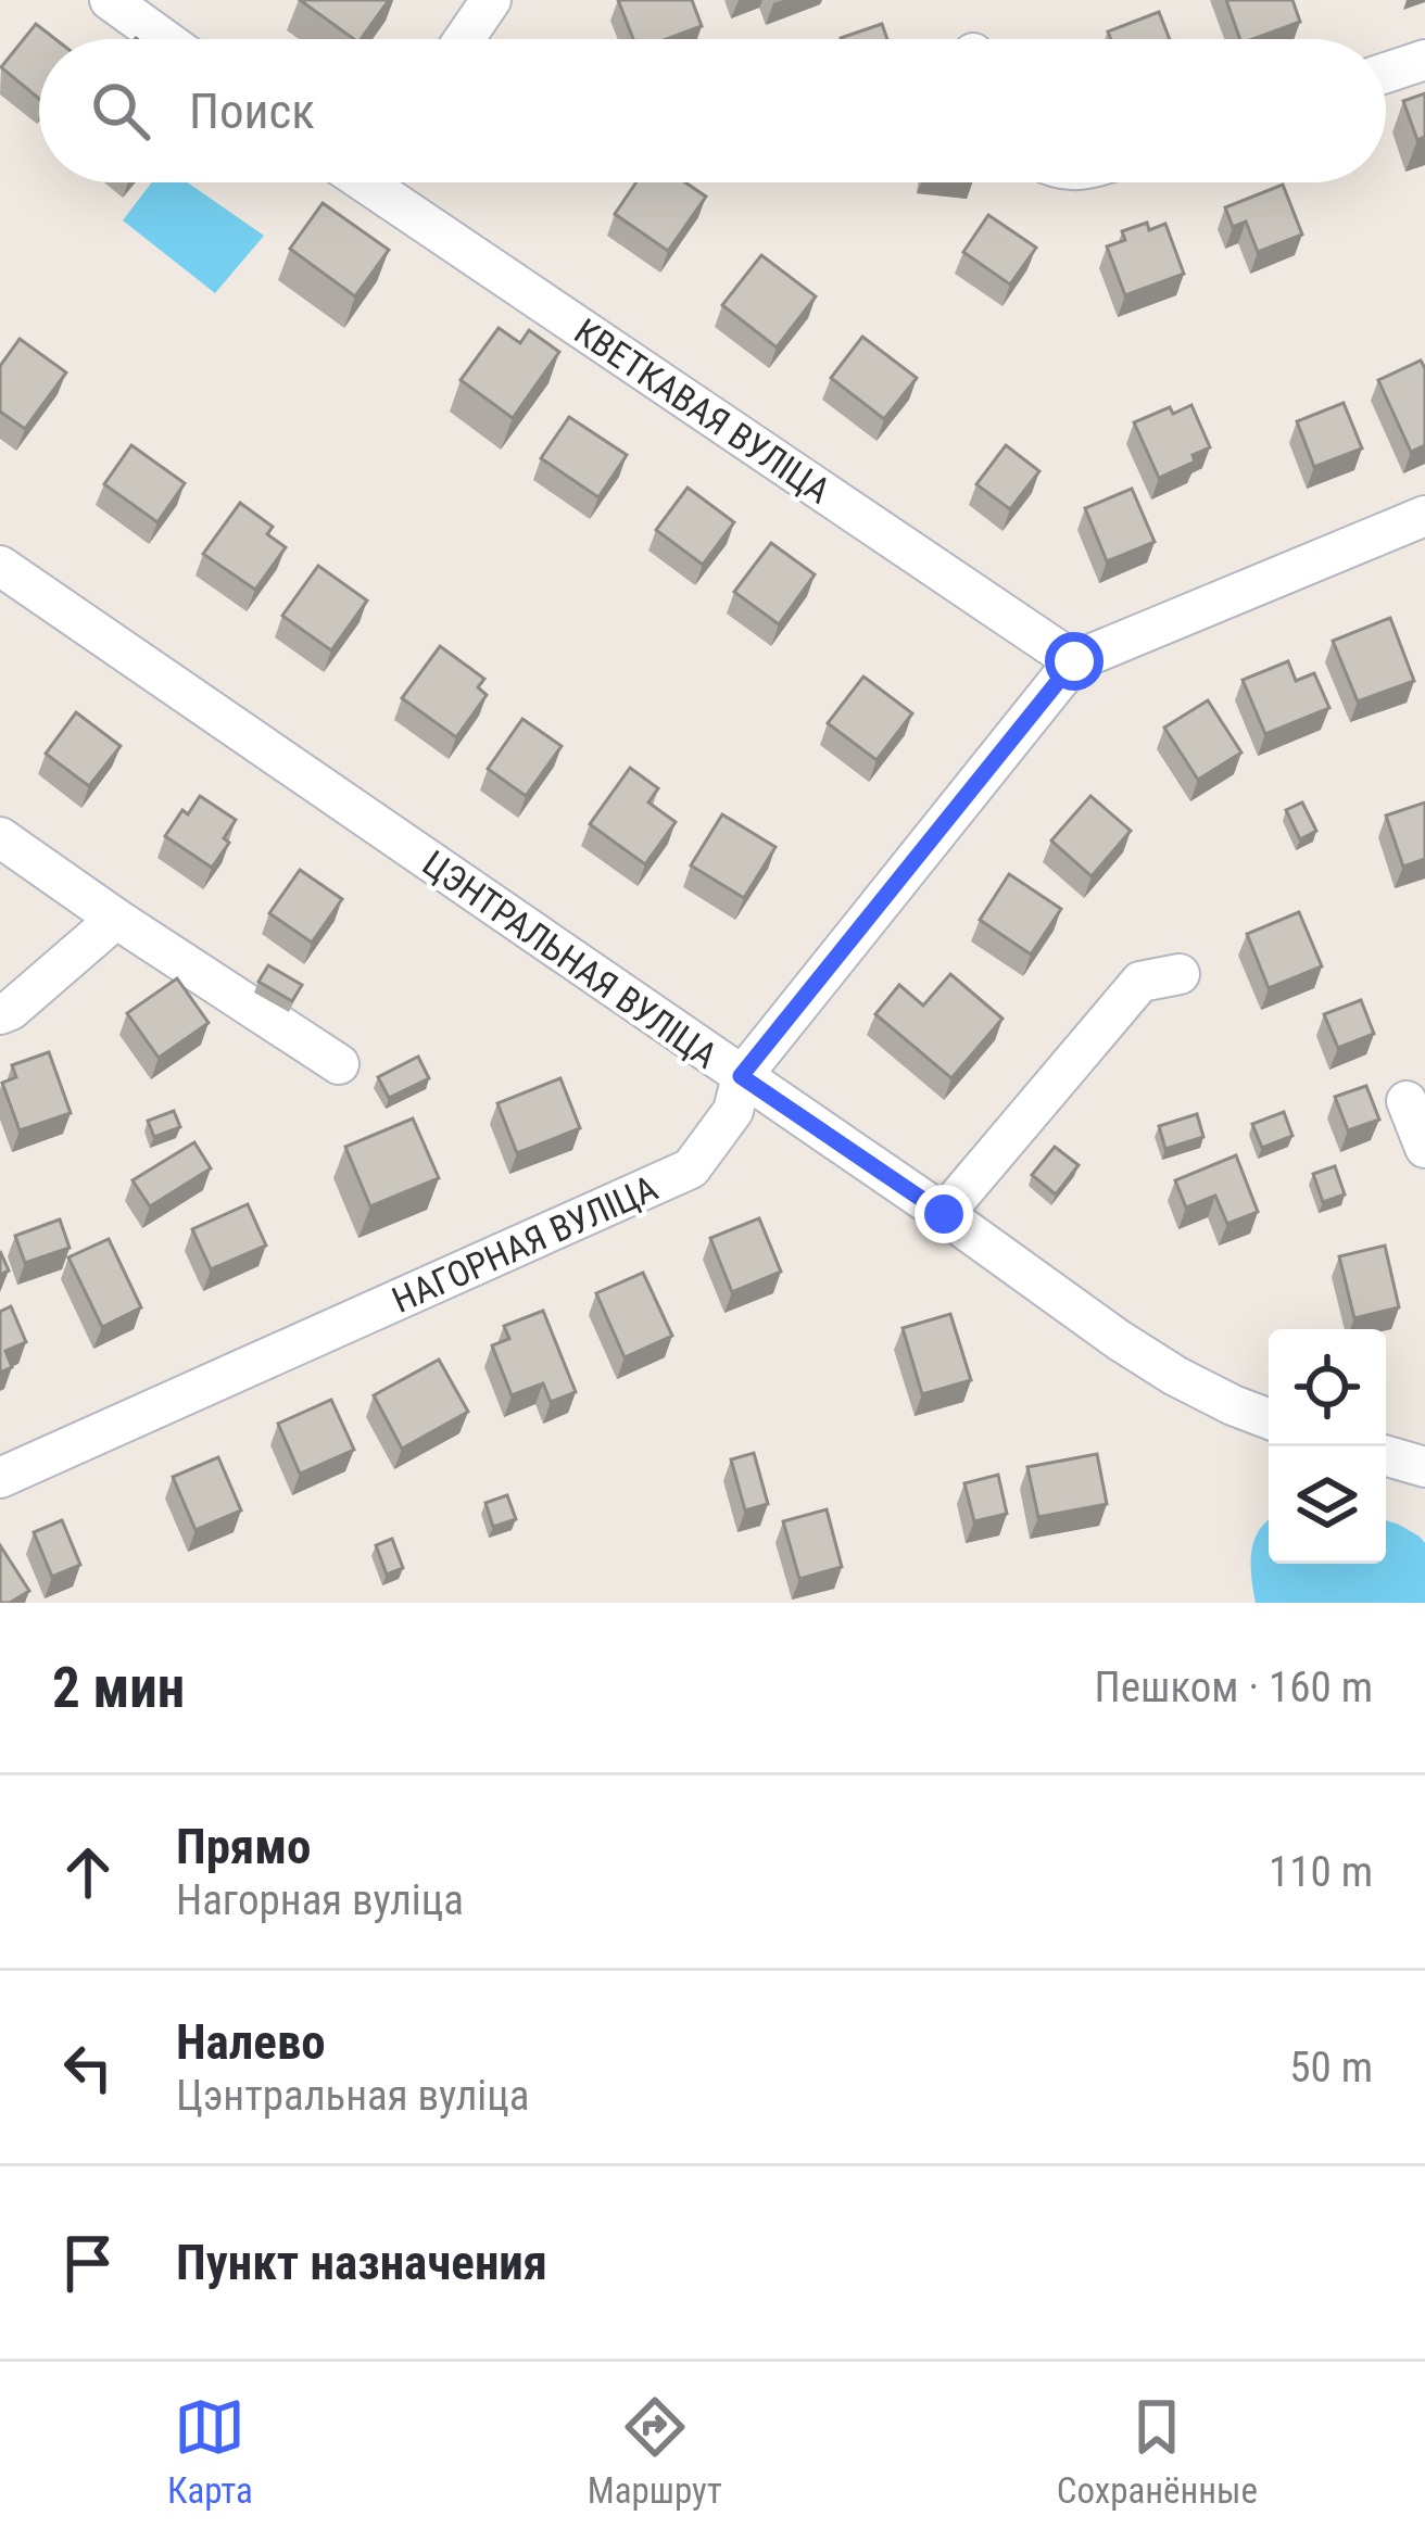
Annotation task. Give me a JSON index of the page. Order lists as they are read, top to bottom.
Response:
{
  "streets": {
    "street": ["КВЕТКАВАЯ ВУЛІЦА", "ЦЭНТРАЛЬНАЯ ВУЛІЦА", "НАГОРНАЯ ВУЛІЦА"]
  },
  "crossings": [
    ["КВЕТКАВАЯ ВУЛІЦА", "НАГОРНАЯ ВУЛІЦА"],
    ["ЦЭНТРАЛЬНАЯ ВУЛІЦА", "НАГОРНАЯ ВУЛІЦА"]
  ],
  "page": {
    "search": "Поиск",
    "heading": ["2 мин", "Пешком · 160 m"],
    "list": [
      ["Прямо", "Нагорная вуліца", "110 m"],
      ["Налево", "Цэнтральная вуліца", "50 m"],
      "Пункт назначения"
    ],
    "nav": ["Карта", "Маршрут", "Сохранённые"]
  }
}
